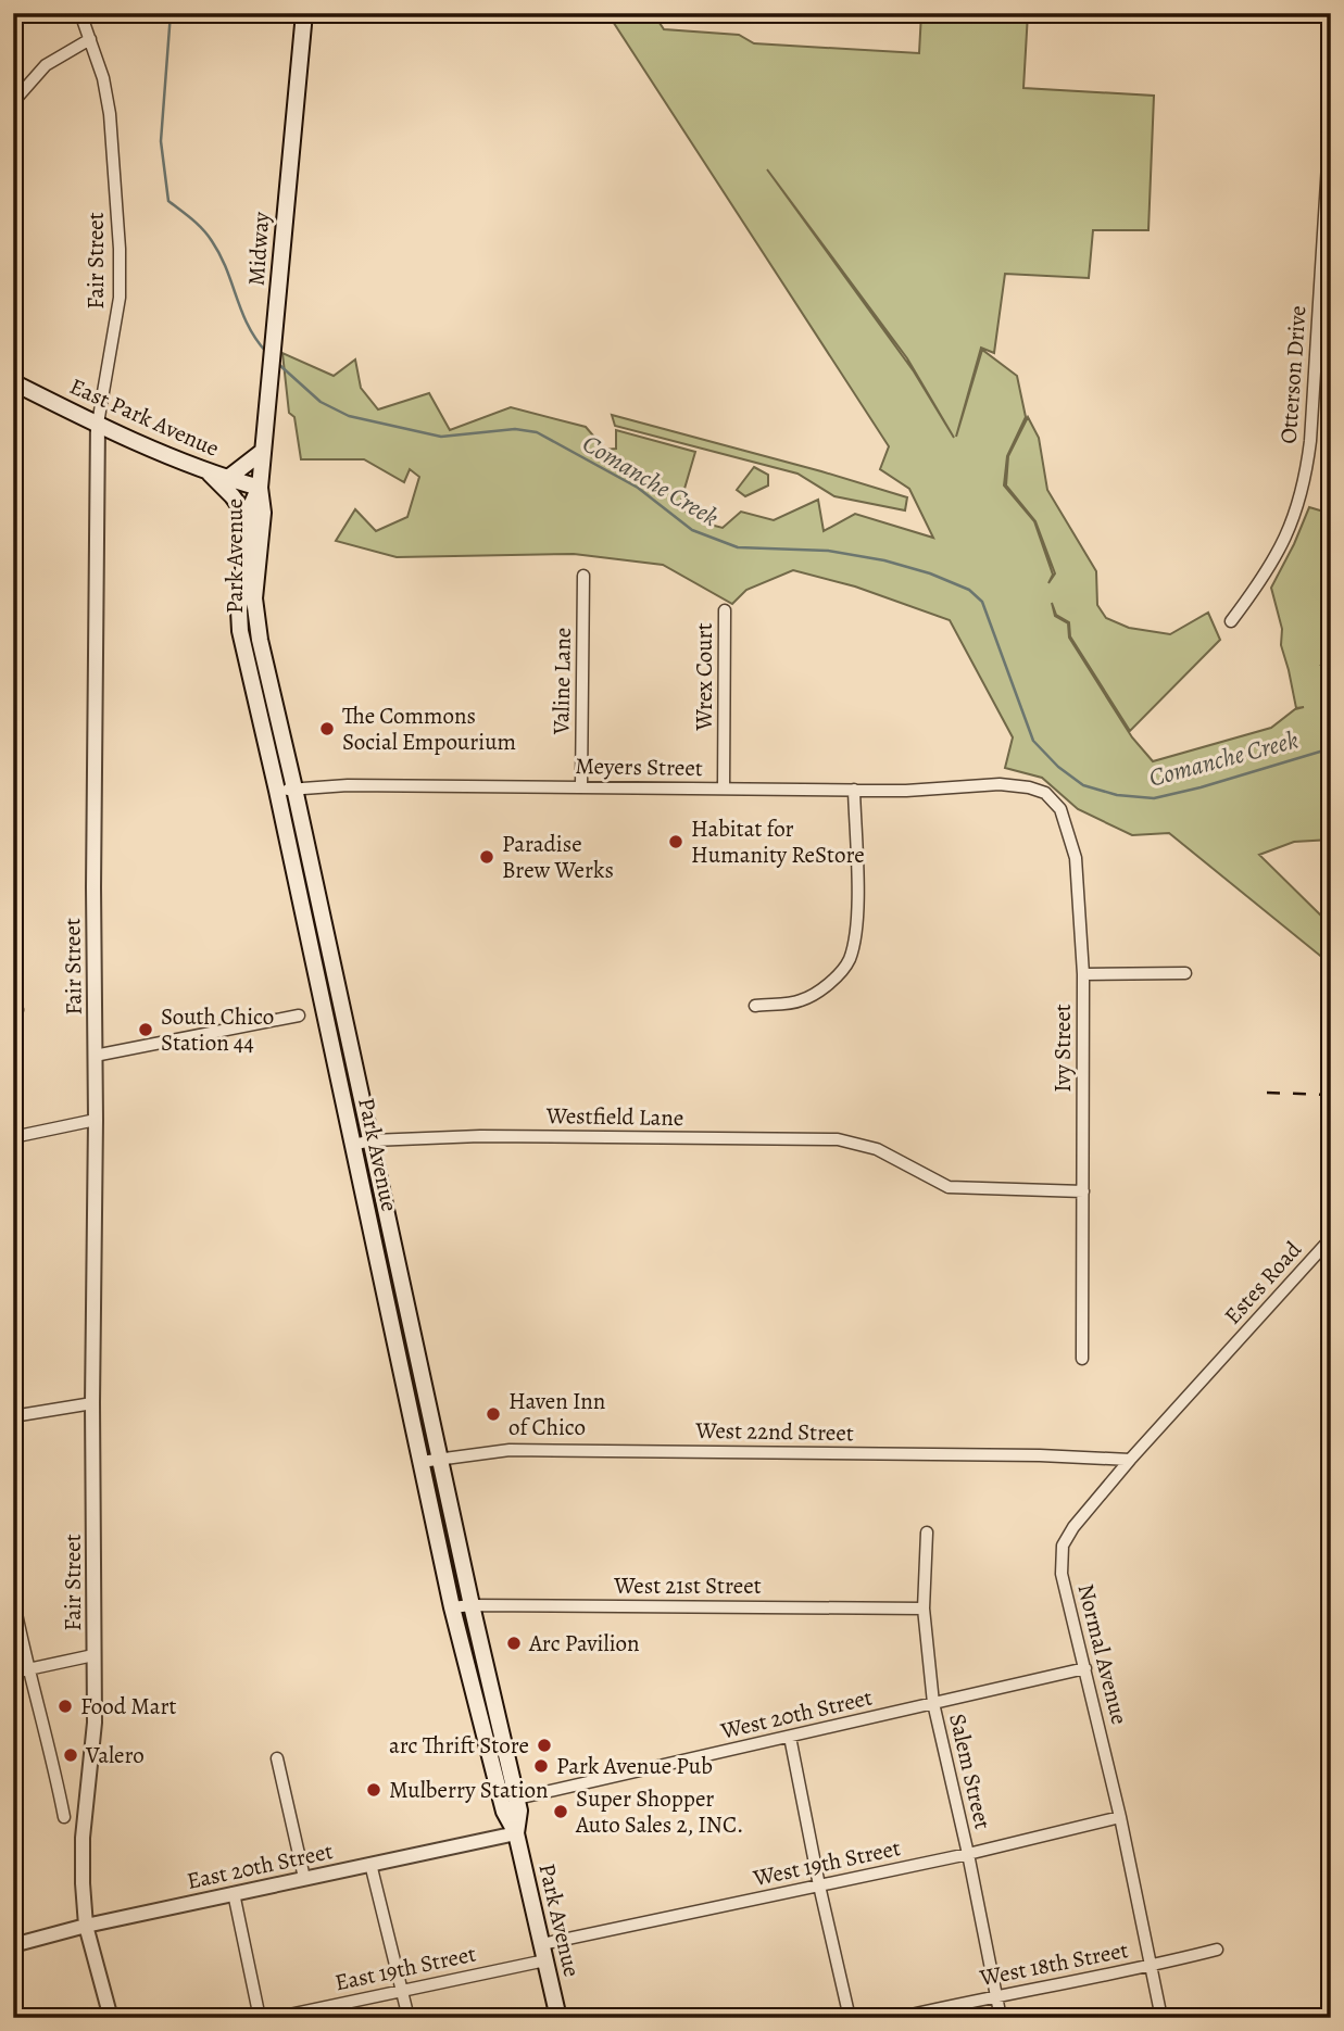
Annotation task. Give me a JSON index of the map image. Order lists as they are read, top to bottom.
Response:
{
  "streets": {
    "main road": ["Midway", "East Park Avenue", "Park Avenue"],
    "street": [
      "Fair Street",
      "Otterson Drive",
      "Wrex Court",
      "Valine Lane",
      "Meyers Street",
      "Ivy Street",
      "Westfield Lane",
      "Estes Road",
      "West 22nd Street",
      "West 21st Street",
      "Normal Avenue",
      "West 20th Street",
      "Salem Street",
      "West 19th Street",
      "East 20th Street",
      "West 18th Street",
      "East 19th Street"
    ]
  },
  "crossings": [
    ["Midway", "East Park Avenue"],
    ["Midway", "Park Avenue"],
    ["Fair Street", "East Park Avenue"],
    ["Fair Street", "East 20th Street"],
    ["East Park Avenue", "Park Avenue"],
    ["Park Avenue", "Meyers Street"],
    ["Park Avenue", "Westfield Lane"],
    ["Park Avenue", "West 22nd Street"],
    ["Park Avenue", "West 21st Street"],
    ["Park Avenue", "West 20th Street"],
    ["Park Avenue", "West 19th Street"],
    ["Park Avenue", "East 20th Street"],
    ["Park Avenue", "East 19th Street"],
    ["Wrex Court", "Meyers Street"],
    ["Valine Lane", "Meyers Street"],
    ["Meyers Street", "Ivy Street"],
    ["Ivy Street", "Westfield Lane"],
    ["Estes Road", "Normal Avenue"],
    ["West 22nd Street", "Normal Avenue"],
    ["West 21st Street", "Salem Street"],
    ["Normal Avenue", "West 20th Street"],
    ["Normal Avenue", "West 19th Street"],
    ["Normal Avenue", "West 18th Street"],
    ["West 20th Street", "Salem Street"],
    ["Salem Street", "West 19th Street"],
    ["Salem Street", "West 18th Street"]
  ],
  "water": ["Comanche Creek"],
  "places": [
    "The Commons Social Empourium",
    "Habitat for Humanity ReStore",
    "Paradise Brew Werks",
    "South Chico Station 44",
    "Haven Inn of Chico",
    "Arc Pavilion",
    "Food Mart",
    "arc Thrift Store",
    "Valero",
    "Park Avenue Pub",
    "Mulberry Station",
    "Super Shopper Auto Sales 2, INC."
  ]
}
